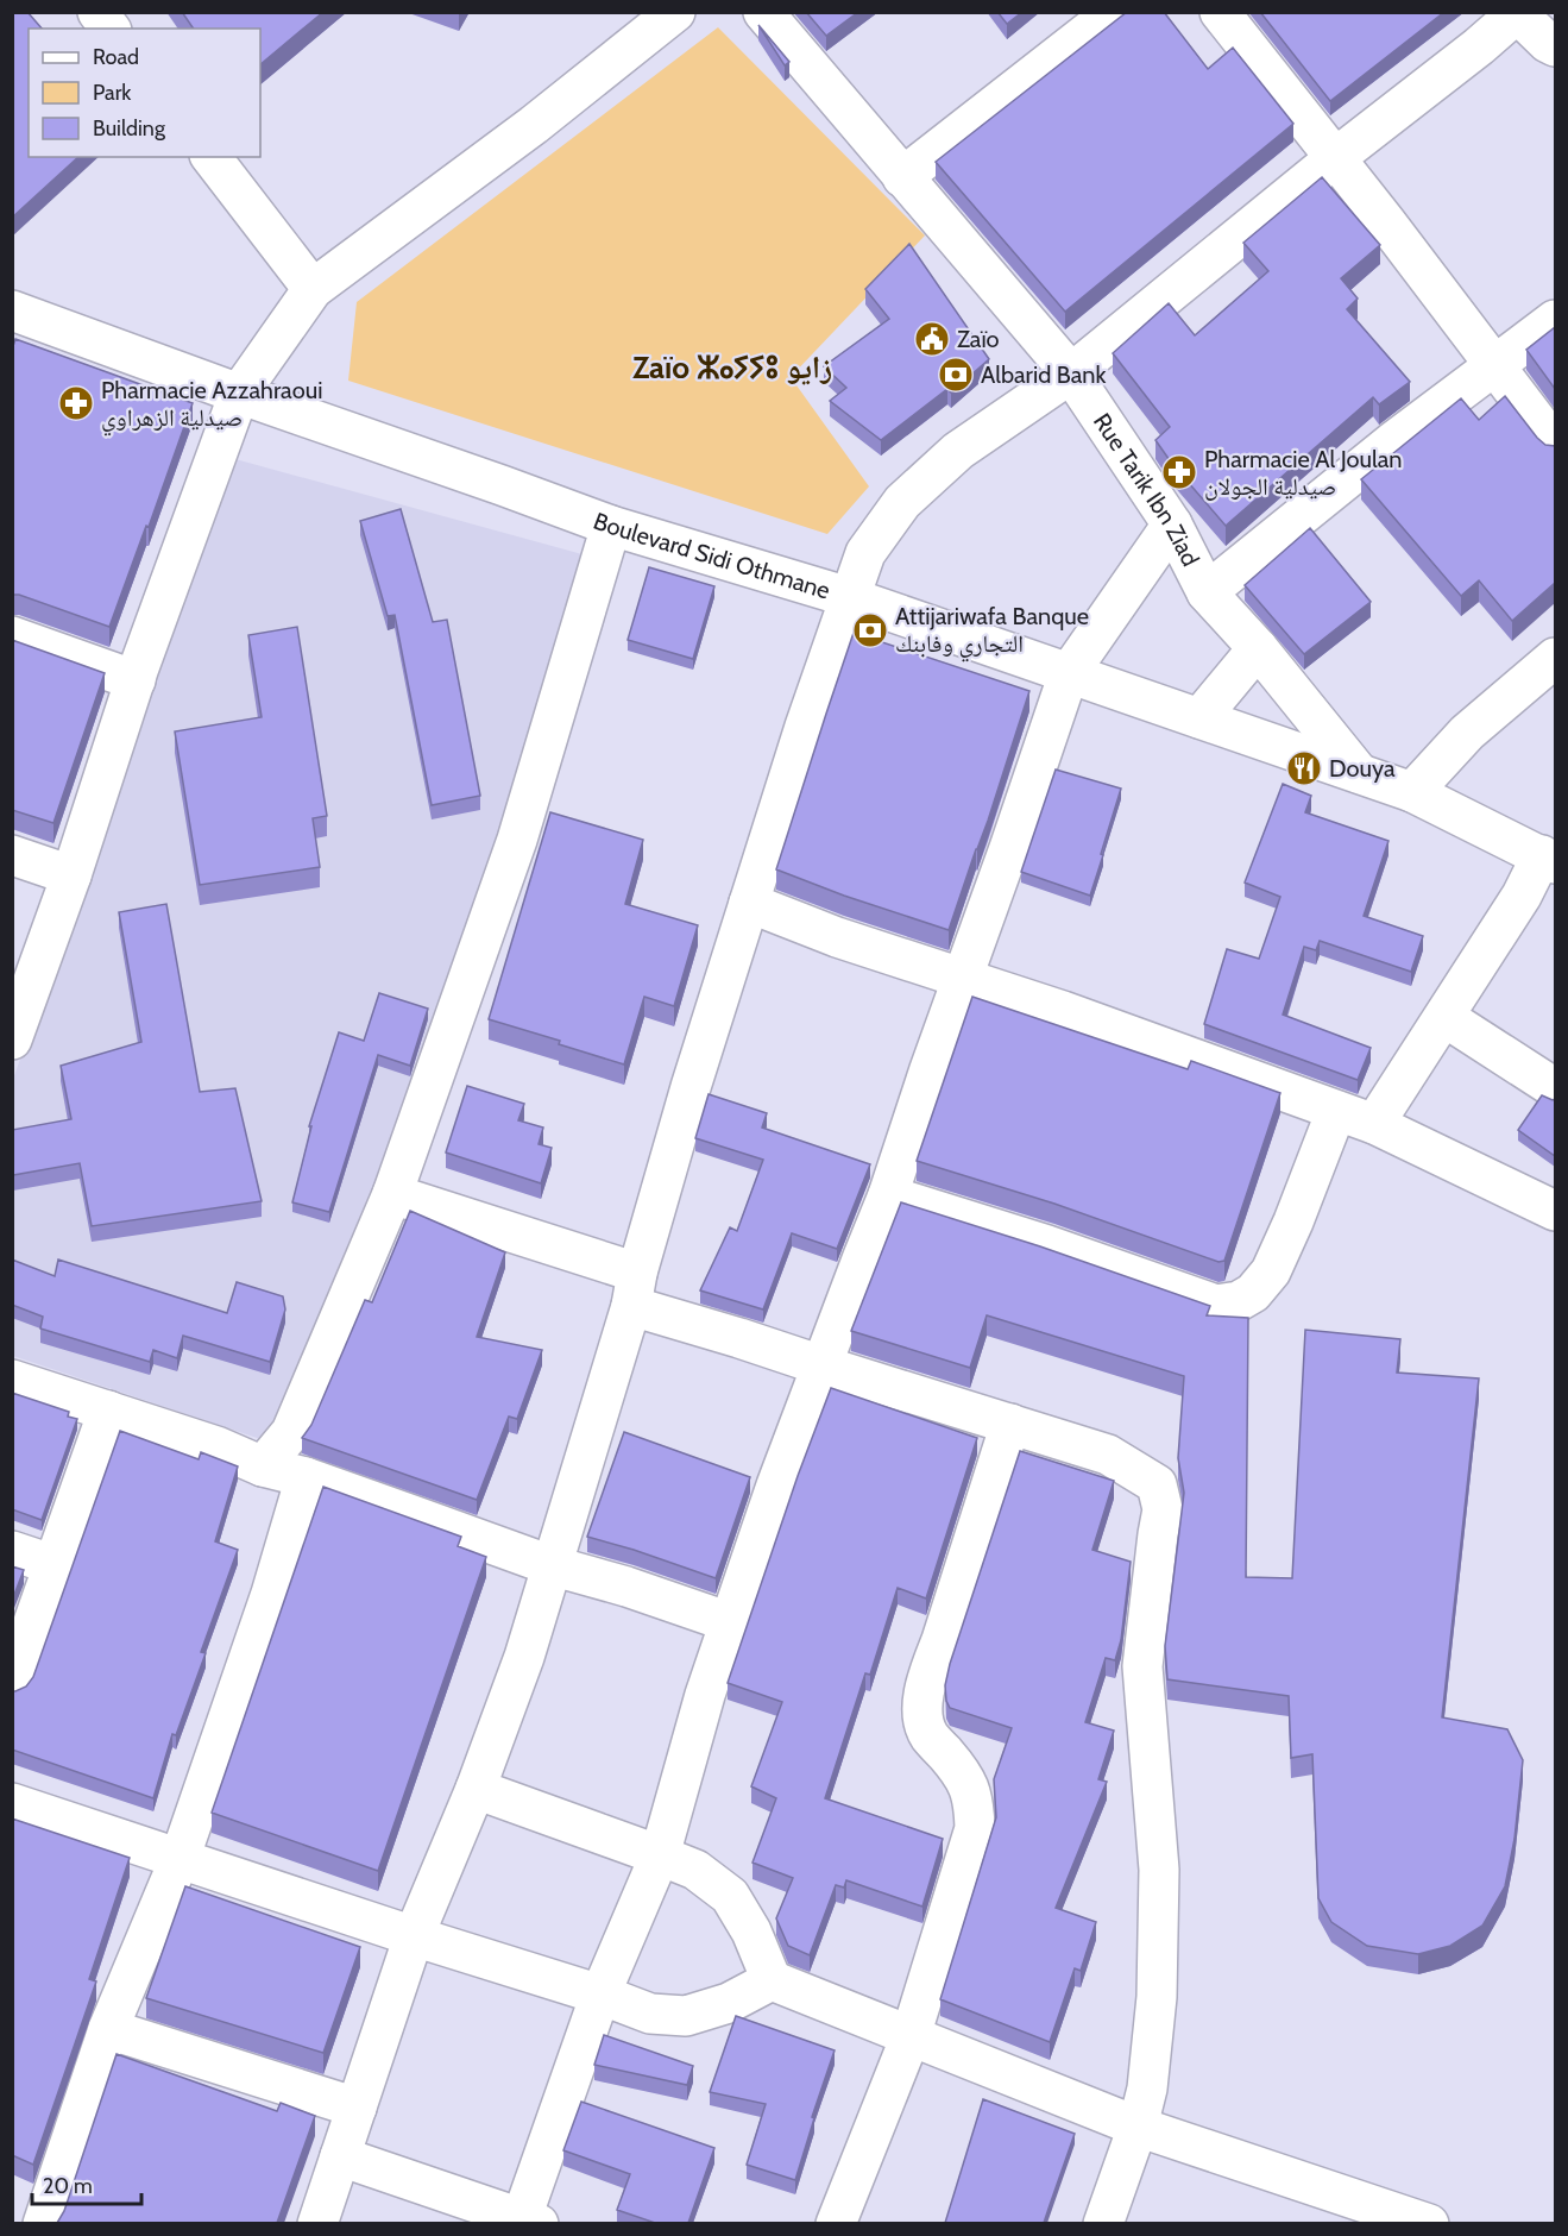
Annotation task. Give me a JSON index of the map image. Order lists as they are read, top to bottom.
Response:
{
  "streets": {
    "street": ["Rue Tarik Ibn Ziad", "Boulevard Sidi Othmane"]
  },
  "crossings": [
    ["Rue Tarik Ibn Ziad", "Boulevard Sidi Othmane"]
  ],
  "districts": ["Zaïo ⵣⴰⵢⵢⵓ زايو"],
  "places": {
    "public building": ["Zaïo"],
    "bank": ["Albarid Bank", "Attijariwafa Banque التجاري وفابنك"],
    "pharmacy": ["Pharmacie Azzahraoui صيدلية الزهراوي", "Pharmacie Al Joulan صيدلية الجولان"],
    "restaurant": ["Douya"]
  },
  "legend": ["Road", "Park", "Building"],
  "scale_bar": "20 m"
}
